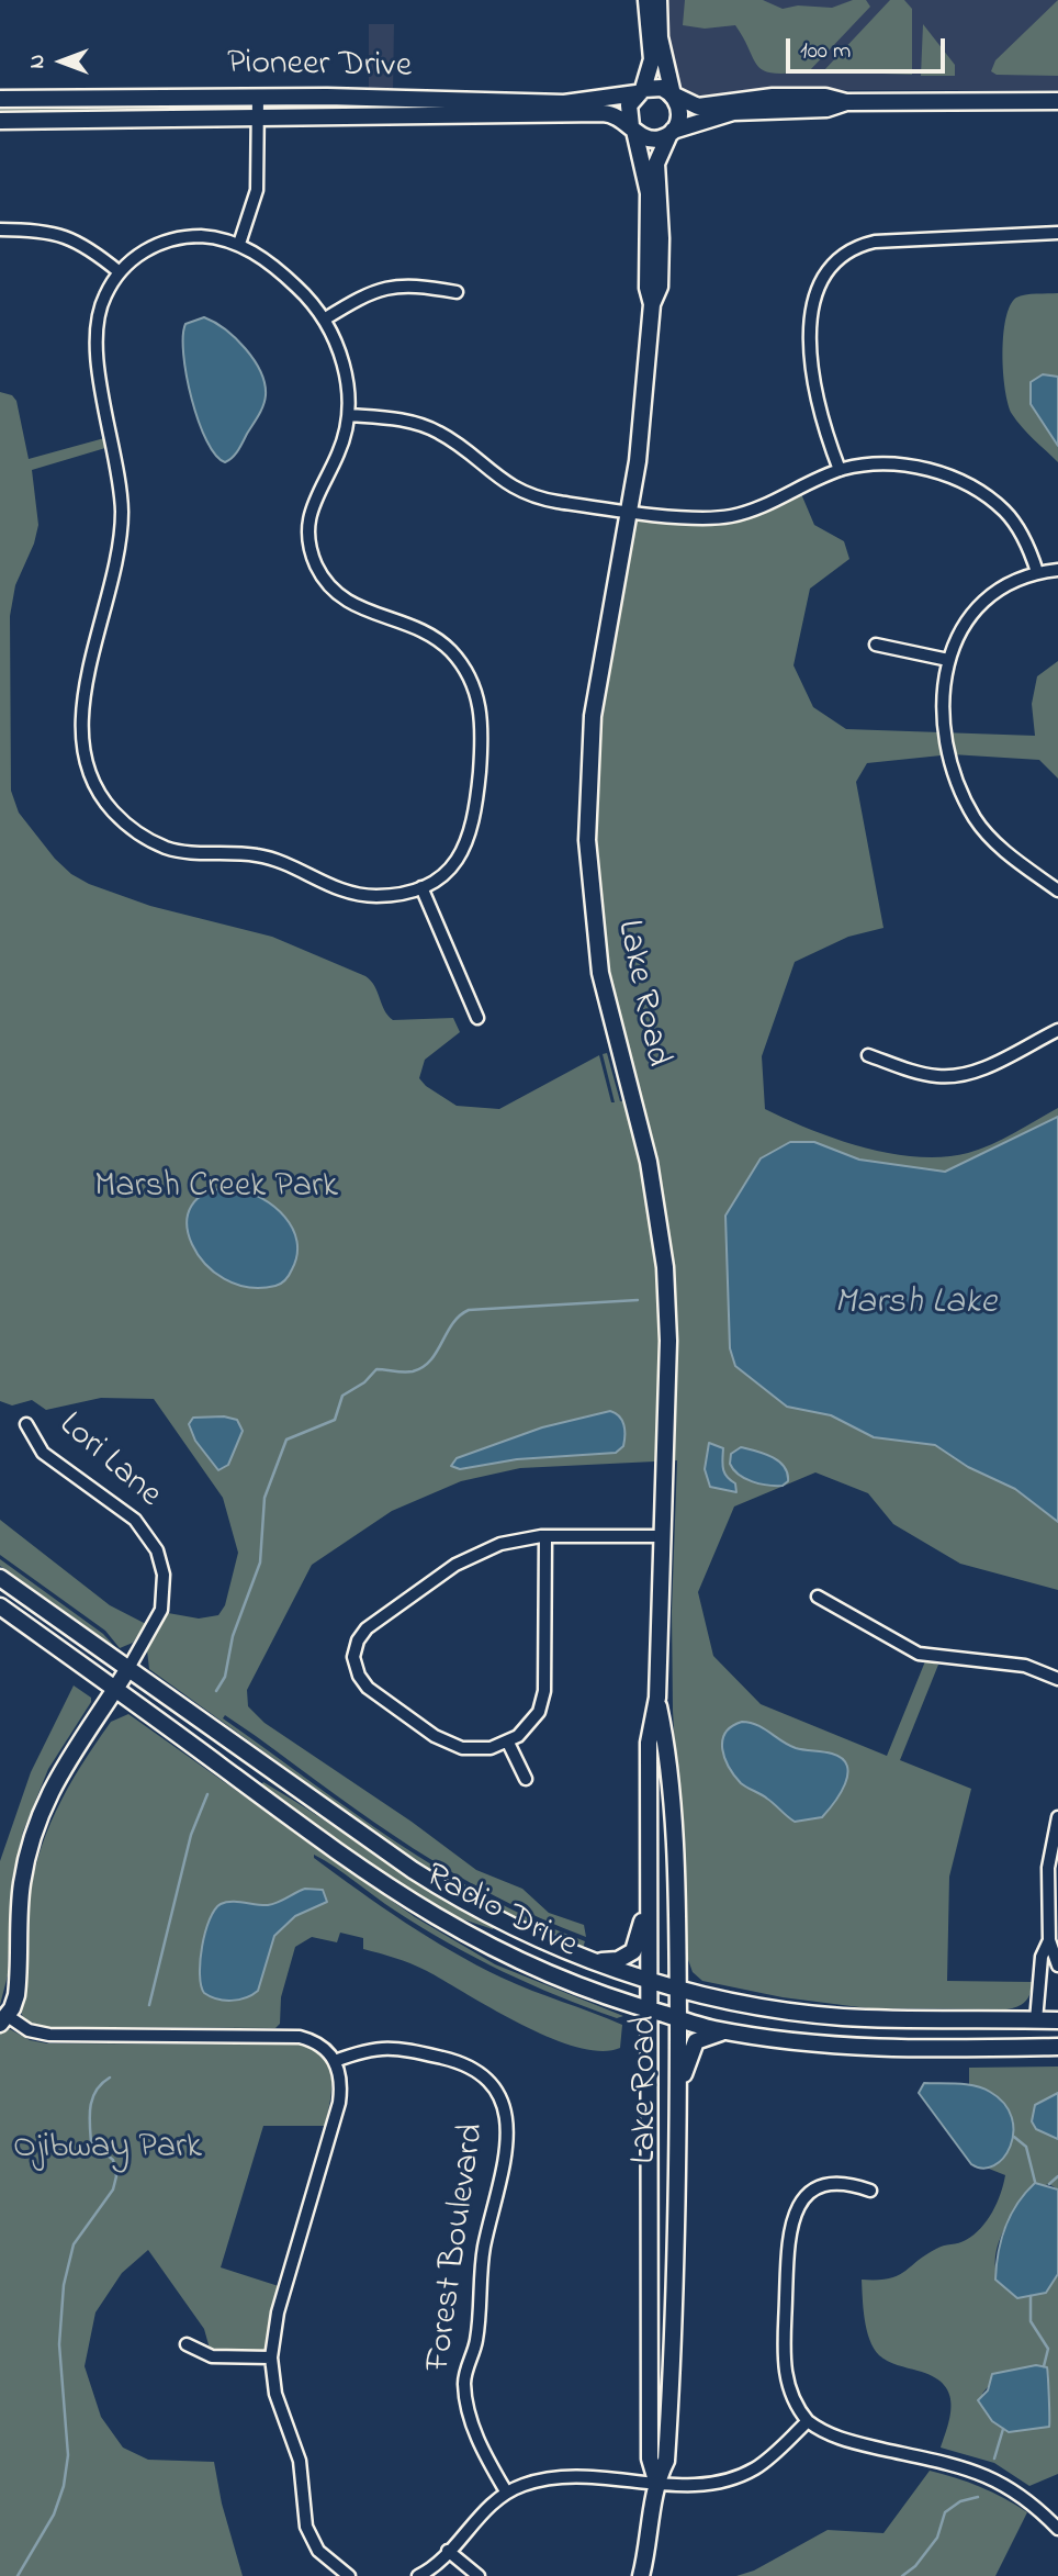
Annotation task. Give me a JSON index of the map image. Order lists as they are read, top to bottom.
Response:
{
  "streets": {
    "street": [
      "Pioneer Drive",
      "Lake Road",
      "Lori Lane",
      "Radio Drive",
      "Forest Boulevard"
    ]
  },
  "crossings": [
    ["Pioneer Drive", "Lake Road"],
    ["Lake Road", "Radio Drive"],
    ["Lori Lane", "Radio Drive"]
  ],
  "water": ["Marsh Lake"],
  "parks": ["Marsh Creek Park", "Ojibway Park"],
  "scale_bar": "100 m",
  "north": "left"
}
